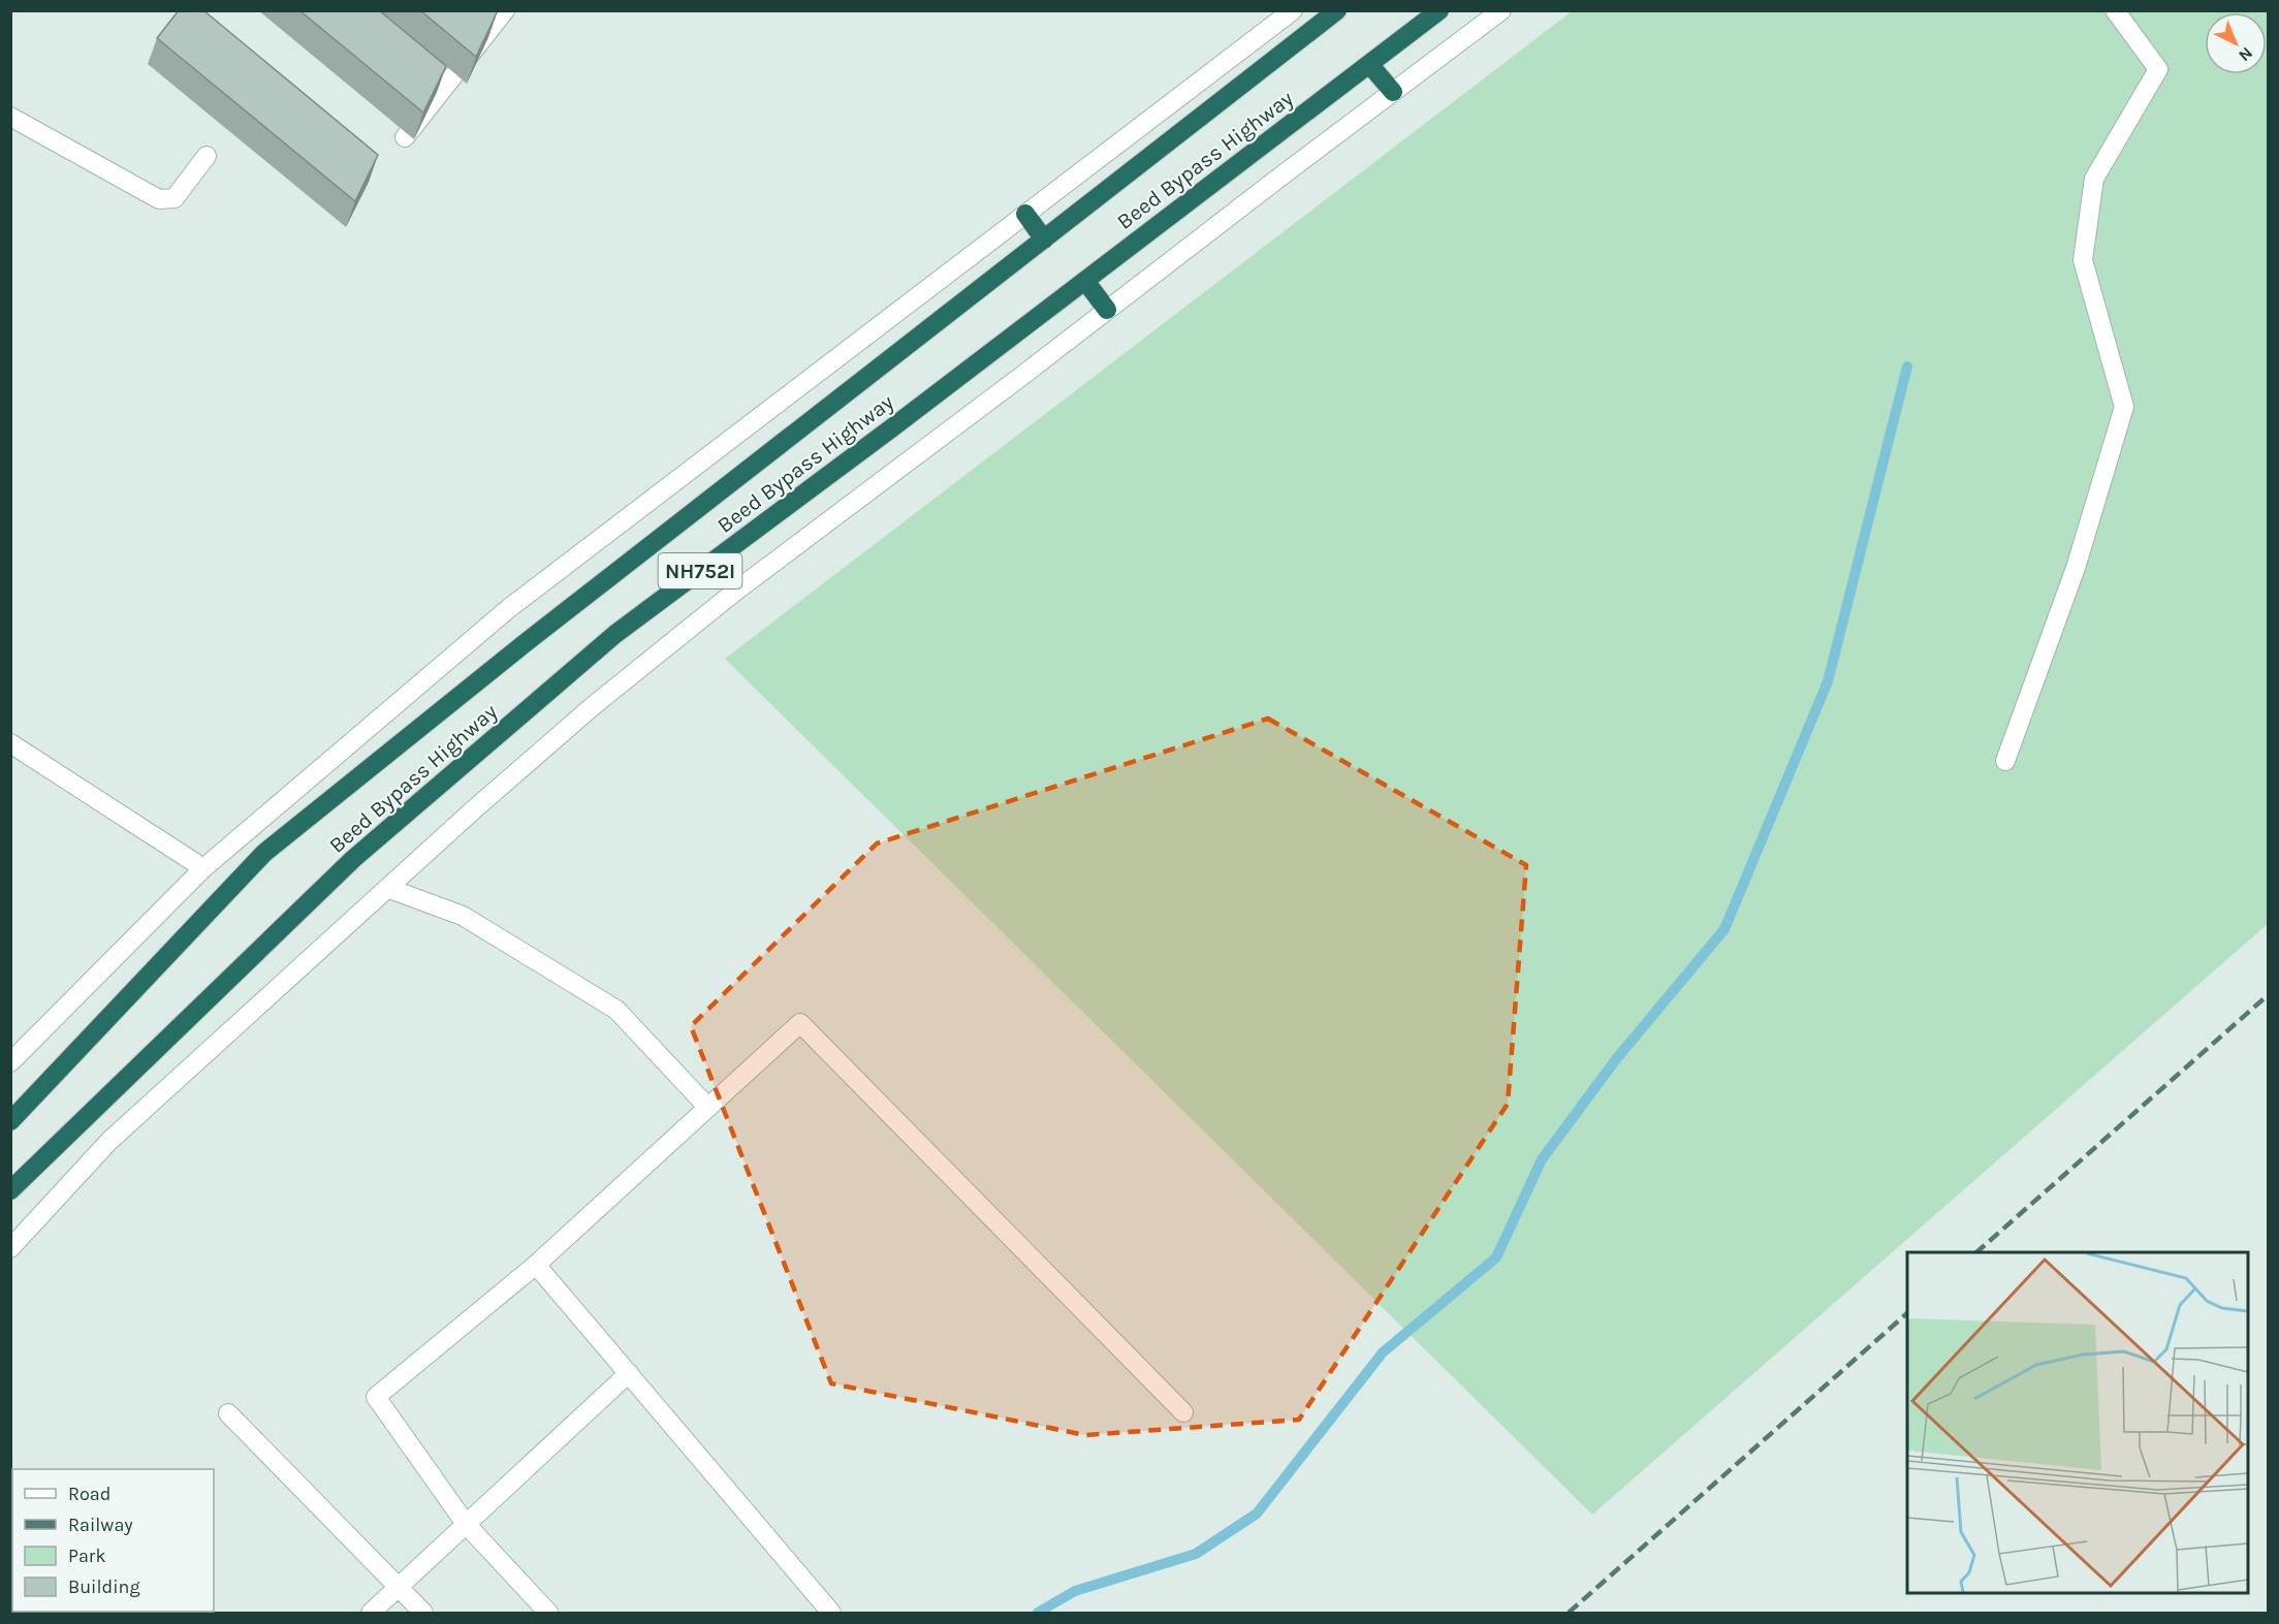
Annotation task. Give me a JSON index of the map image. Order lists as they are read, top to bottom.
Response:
{
  "streets": {
    "highway": ["Beed Bypass Highway", "NH752I"]
  },
  "legend": [
    "Road",
    "Railway",
    "Park",
    "Building"
  ],
  "north": "bottom right"
}
